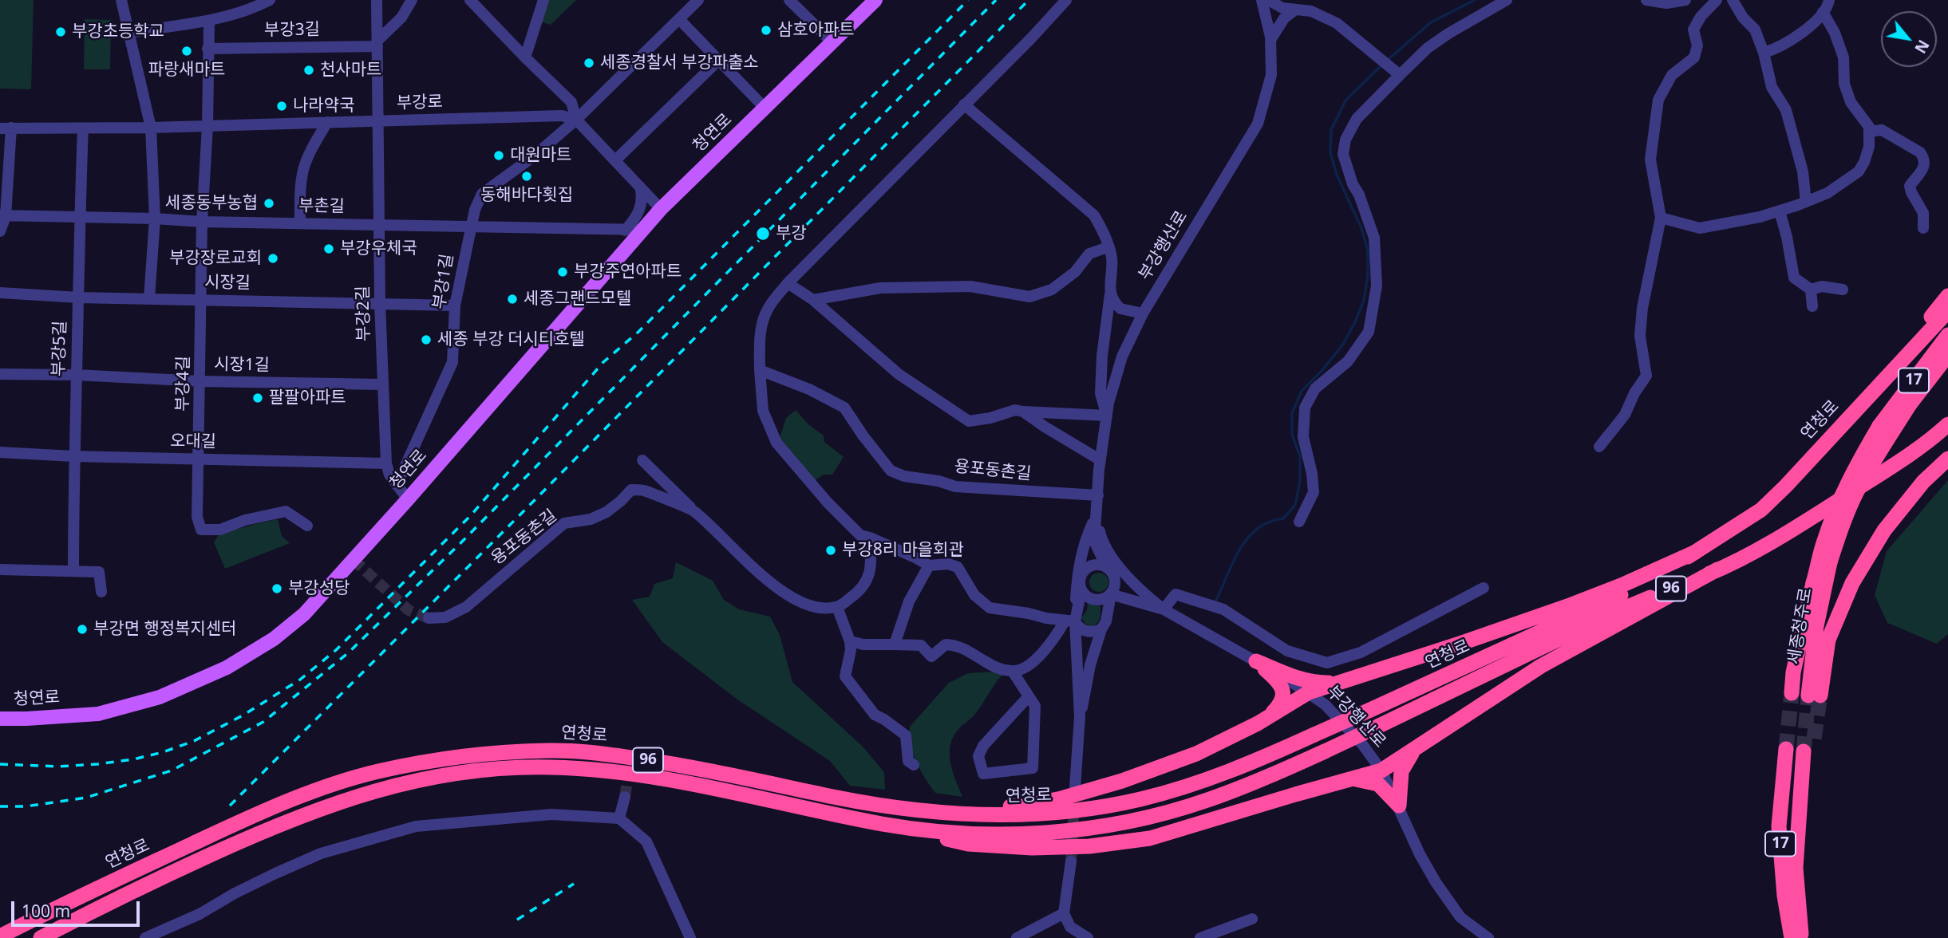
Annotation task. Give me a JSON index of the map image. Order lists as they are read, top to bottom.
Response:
{
  "streets": {
    "highway": [
      "17",
      "연청로",
      "96",
      "세종청주로"
    ],
    "main road": ["청연로"],
    "street": [
      "부강3길",
      "부강로",
      "부촌길",
      "부강행산로",
      "부강1길",
      "시장길",
      "부강2길",
      "부강5길",
      "시장1길",
      "부강4길",
      "오대길",
      "용포동촌길"
    ]
  },
  "crossings": [
    ["부강로", "부강1길"],
    ["부강로", "부강2길"],
    ["부강로", "부강5길"],
    ["부강로", "부강4길"],
    ["청연로", "부촌길"],
    ["청연로", "부강2길"],
    ["부촌길", "부강1길"],
    ["부촌길", "부강2길"],
    ["부촌길", "부강5길"],
    ["부촌길", "부강4길"],
    ["부강행산로", "용포동촌길"],
    ["부강1길", "시장길"],
    ["부강1길", "부강2길"],
    ["시장길", "부강2길"],
    ["시장길", "부강5길"],
    ["시장길", "부강4길"],
    ["부강2길", "시장1길"],
    ["부강2길", "오대길"],
    ["부강5길", "시장1길"],
    ["부강5길", "오대길"],
    ["시장1길", "부강4길"],
    ["부강4길", "오대길"]
  ],
  "places": [
    "삼호아파트",
    "부강초등학교",
    "파랑새마트",
    "세종경찰서 부강파출소",
    "천사마트",
    "나라약국",
    "대원마트",
    "동해바다횟집",
    "세종동부농협",
    "부강",
    "부강우체국",
    "부강장로교회",
    "부강주연아파트",
    "세종그랜드모텔",
    "세종 부강 더시티호텔",
    "팔팔아파트",
    "부강8리 마을회관",
    "부강성당",
    "부강면 행정복지센터"
  ],
  "scale_bar": "100 m",
  "north": "bottom right"
}
